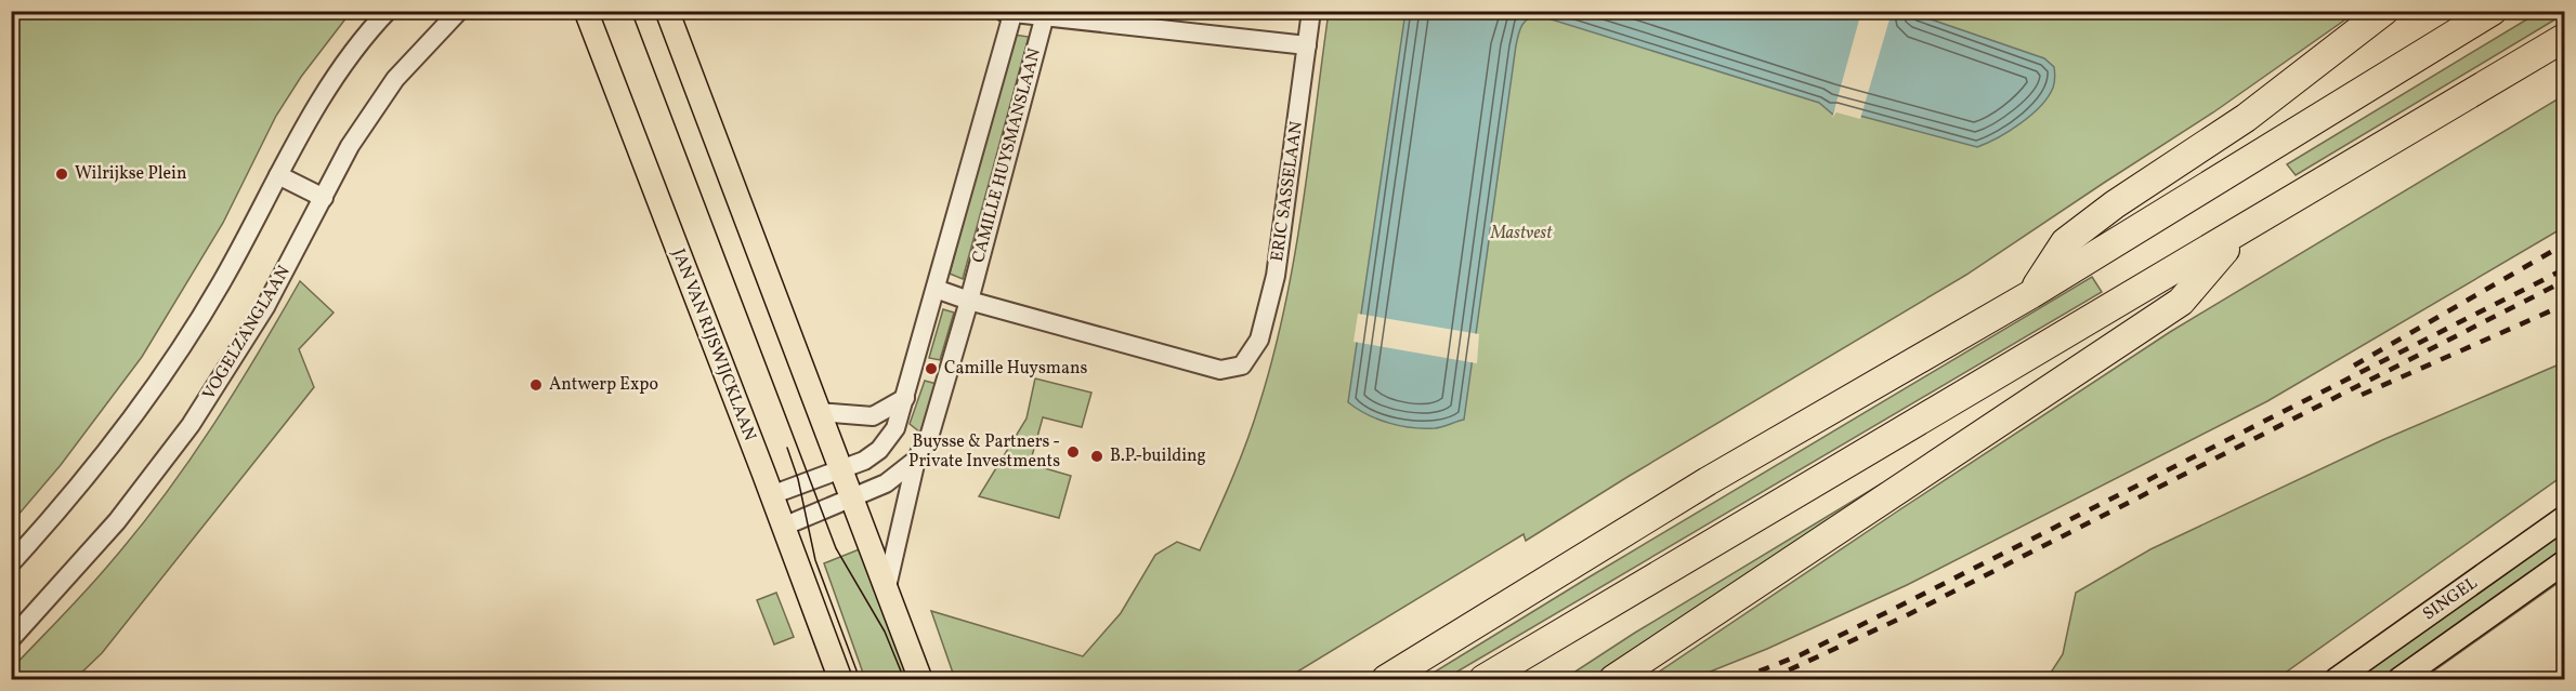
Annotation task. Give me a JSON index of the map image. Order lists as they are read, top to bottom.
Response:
{
  "streets": {
    "main road": ["JAN VAN RIJSWIJCKLAAN", "SINGEL"],
    "street": ["CAMILLE HUYSMANSLAAN", "ERIC SASSELAAN", "VOGELZANGLAAN"]
  },
  "crossings": [
    ["CAMILLE HUYSMANSLAAN", "ERIC SASSELAAN"],
    ["CAMILLE HUYSMANSLAAN", "JAN VAN RIJSWIJCKLAAN"]
  ],
  "parks": ["Mastvest"],
  "places": [
    "Wilrijkse Plein",
    "Camille Huysmans",
    "Antwerp Expo",
    "Buysse & Partners - Private Investments",
    "B.P.-building"
  ]
}
